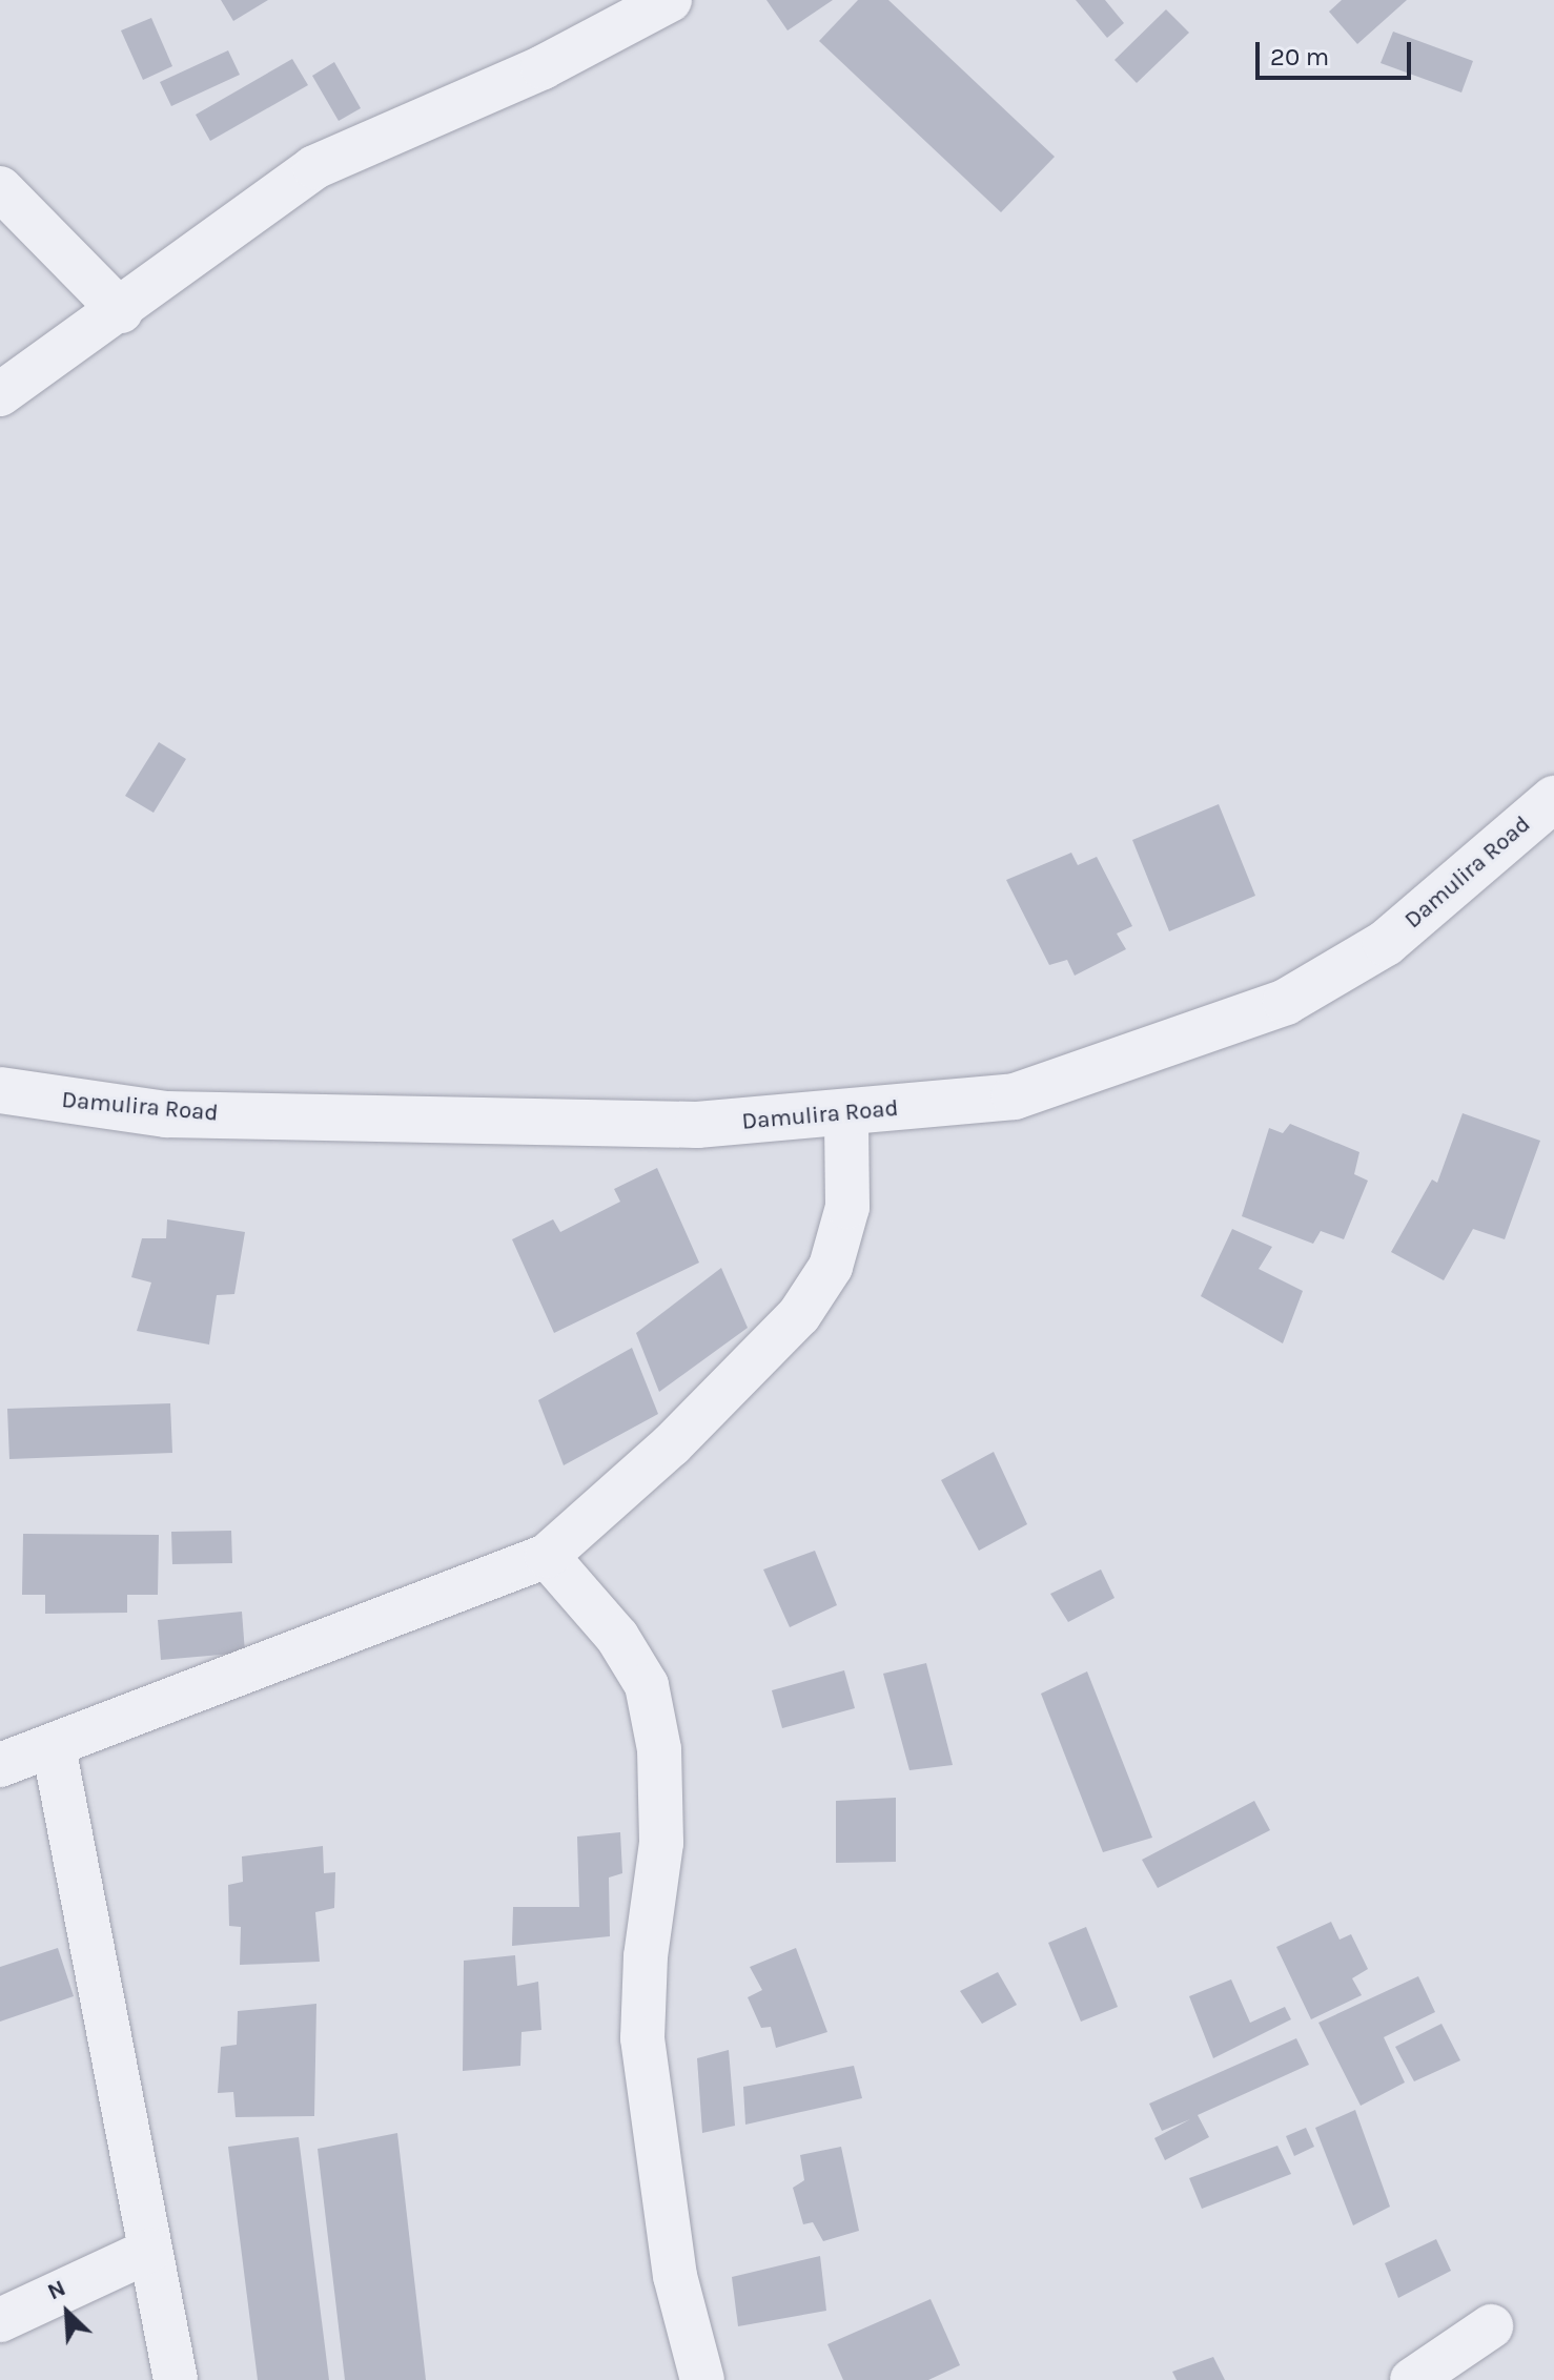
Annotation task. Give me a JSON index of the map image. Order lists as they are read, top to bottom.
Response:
{
  "streets": {
    "street": ["Damulira Road"]
  },
  "scale_bar": "20 m",
  "north": "top left"
}
